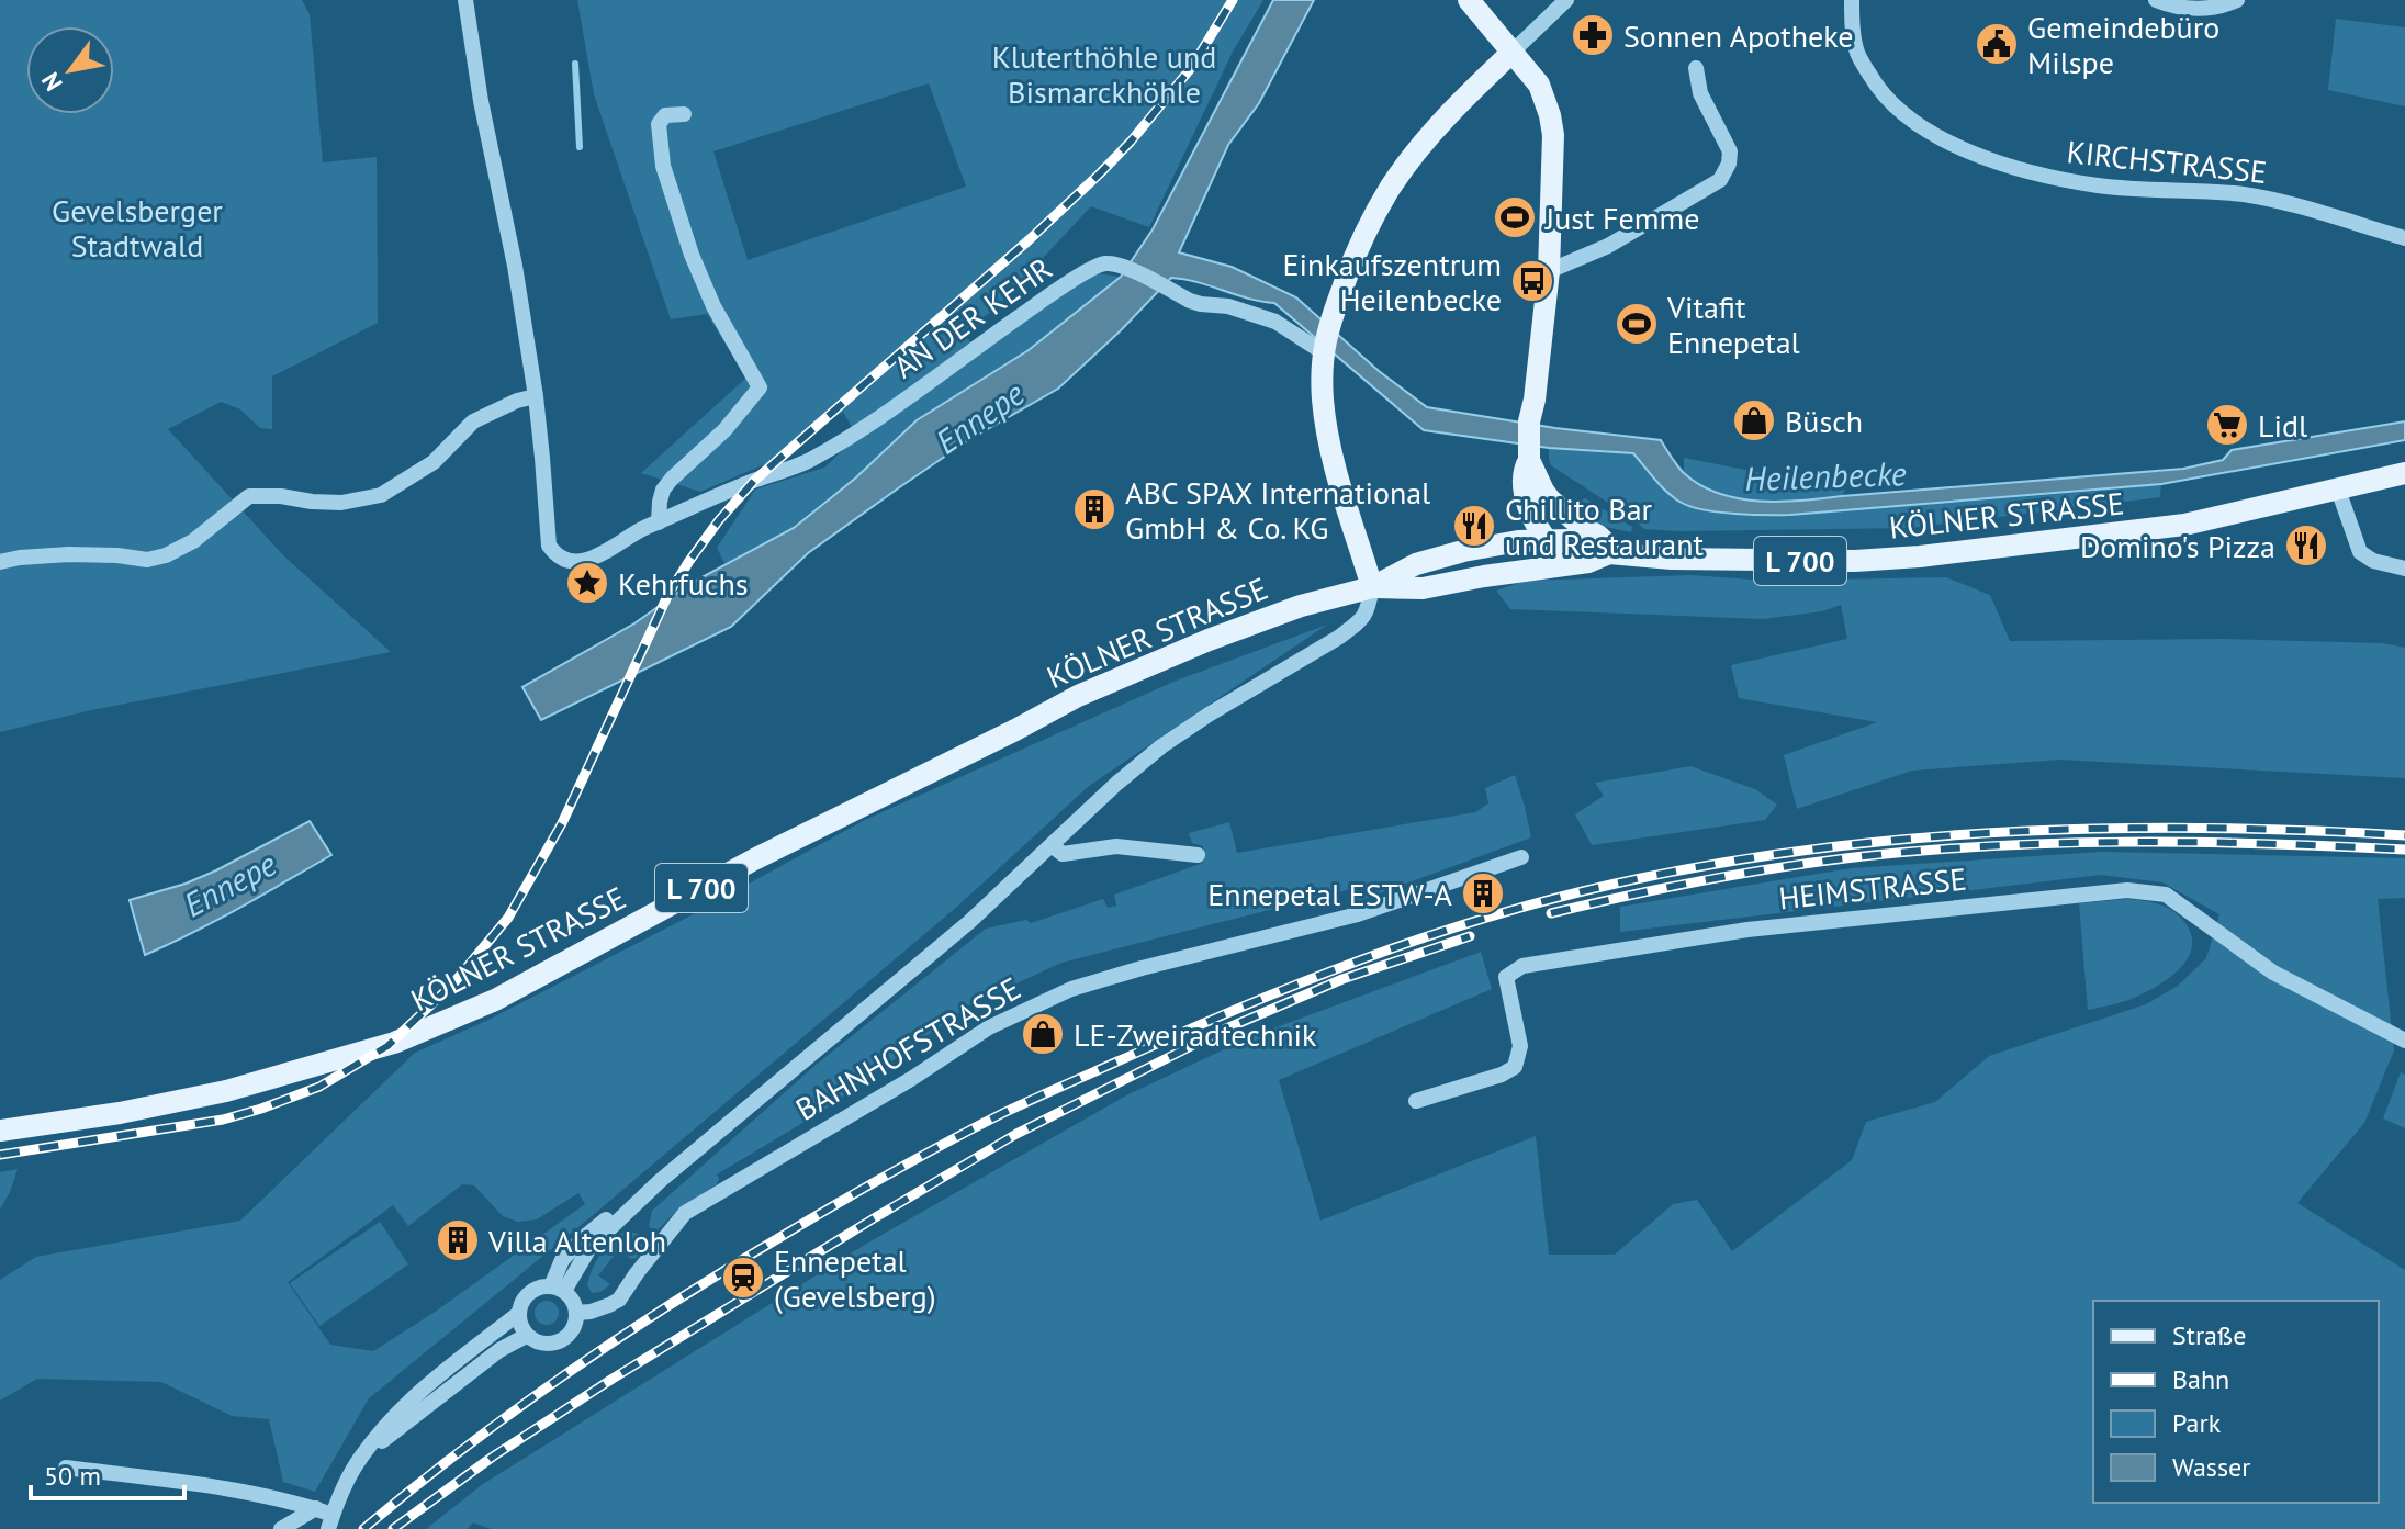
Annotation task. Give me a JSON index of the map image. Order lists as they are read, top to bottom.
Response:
{
  "streets": {
    "main road": ["KÖLNER STRASSE", "L 700"],
    "street": [
      "KIRCHSTRASSE",
      "AN DER KEHR",
      "HEIMSTRASSE",
      "BAHNHOFSTRASSE"
    ]
  },
  "crossings": [
    ["KÖLNER STRASSE", "BAHNHOFSTRASSE"]
  ],
  "water": ["Ennepe", "Heilenbecke"],
  "parks": ["Kluterthöhle und Bismarckhöhle", "Gevelsberger Stadtwald"],
  "places": {
    "pharmacy": ["Sonnen Apotheke"],
    "public building": ["Gemeindebüro Milspe"],
    "sports": ["Just Femme", "Vitafit Ennepetal"],
    "bus stop": ["Einkaufszentrum Heilenbecke"],
    "shop": ["Büsch", "LE-Zweiradtechnik"],
    "supermarket": ["Lidl"],
    "building": ["ABC SPAX International GmbH & Co. KG", "Ennepetal ESTW-A", "Villa Altenloh"],
    "restaurant": ["Chillito Bar und Restaurant", "Domino's Pizza"],
    "place": ["Kehrfuchs"],
    "station": ["Ennepetal (Gevelsberg)"]
  },
  "legend": [
    "Straße",
    "Bahn",
    "Park",
    "Wasser"
  ],
  "scale_bar": "50 m",
  "north": "bottom left"
}
